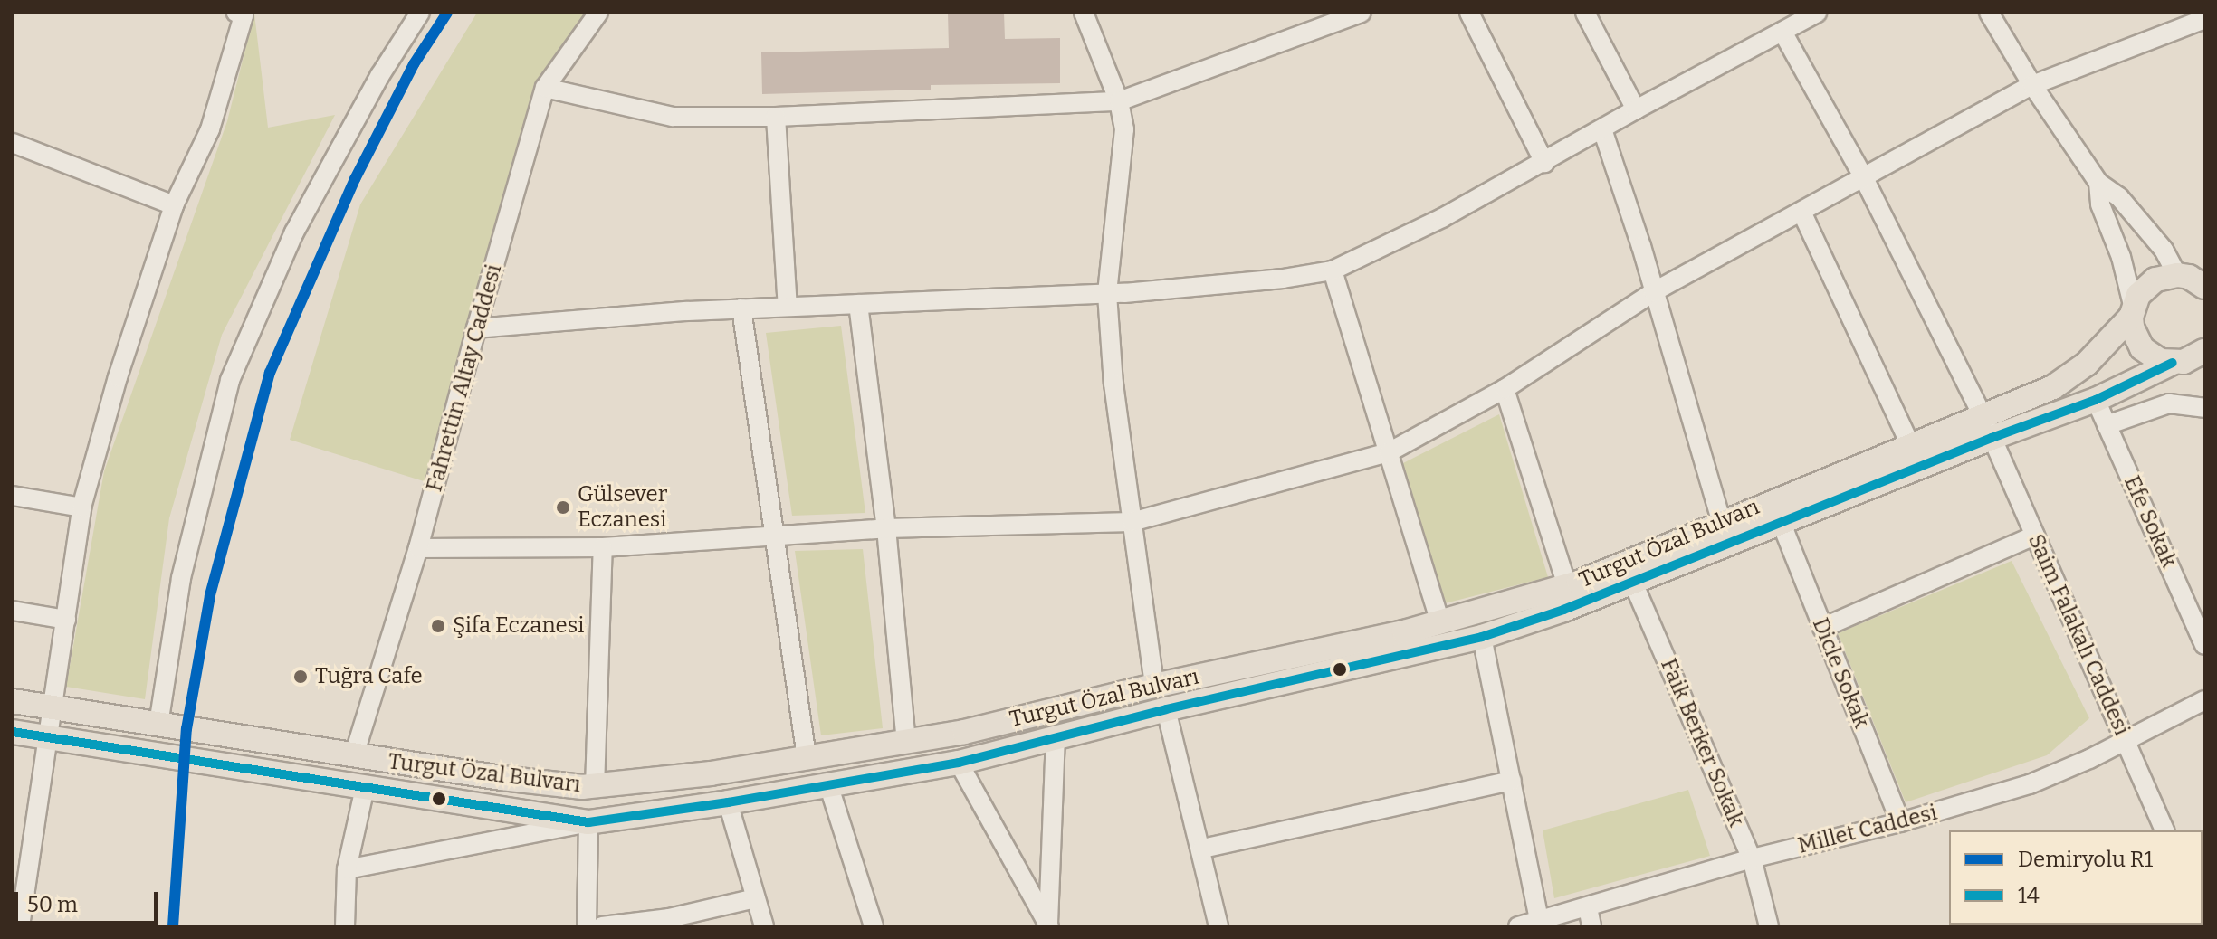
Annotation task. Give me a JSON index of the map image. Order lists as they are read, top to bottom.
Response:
{
  "streets": {
    "main road": ["Turgut Özal Bulvarı"],
    "street": [
      "Fahrettin Altay Caddesi",
      "Efe Sokak",
      "Saim Falakalı Caddesi",
      "Dicle Sokak",
      "Faik Berker Sokak",
      "Millet Caddesi"
    ]
  },
  "crossings": [
    ["Fahrettin Altay Caddesi", "Turgut Özal Bulvarı"],
    ["Efe Sokak", "Turgut Özal Bulvarı"],
    ["Turgut Özal Bulvarı", "Saim Falakalı Caddesi"],
    ["Turgut Özal Bulvarı", "Dicle Sokak"],
    ["Turgut Özal Bulvarı", "Faik Berker Sokak"],
    ["Saim Falakalı Caddesi", "Millet Caddesi"],
    ["Dicle Sokak", "Millet Caddesi"],
    ["Faik Berker Sokak", "Millet Caddesi"]
  ],
  "places": ["Gülsever Eczanesi", "Şifa Eczanesi", "Tuğra Cafe"],
  "lines": ["rail line R1", "transit line 14"],
  "legend": ["Demiryolu R1", "14"],
  "scale_bar": "50 m"
}
